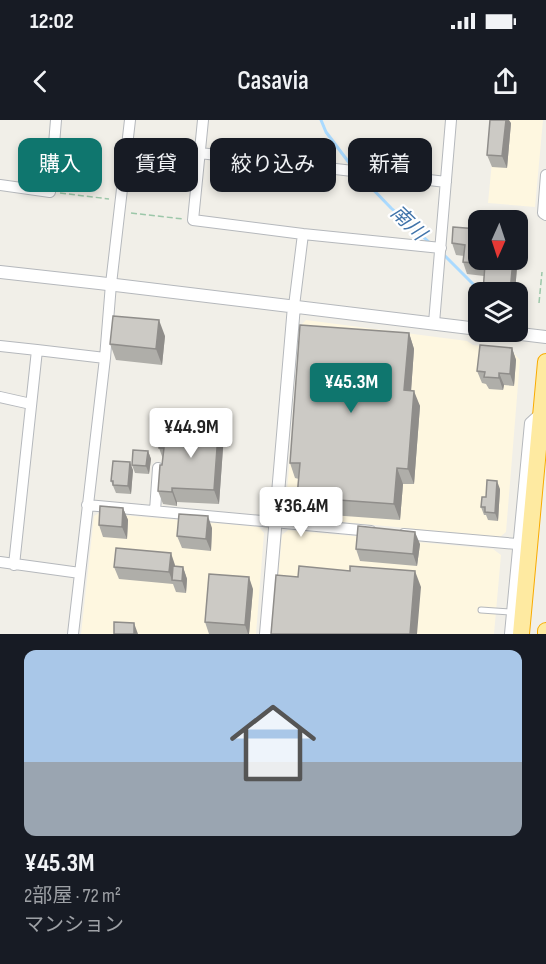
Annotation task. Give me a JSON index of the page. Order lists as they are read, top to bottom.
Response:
{
  "water": ["南川"],
  "north": "bottom",
  "page": {
    "status": "12:02",
    "header": "Casavia",
    "chip": [
      "購入",
      "賃貸",
      "絞り込み",
      "新着"
    ],
    "price": ["¥45.3M", "¥44.9M", "¥36.4M"],
    "list": [
      {
        "name": "¥45.3M",
        "note": "2部屋 · 72 m² · マンション"
      }
    ]
  }
}
